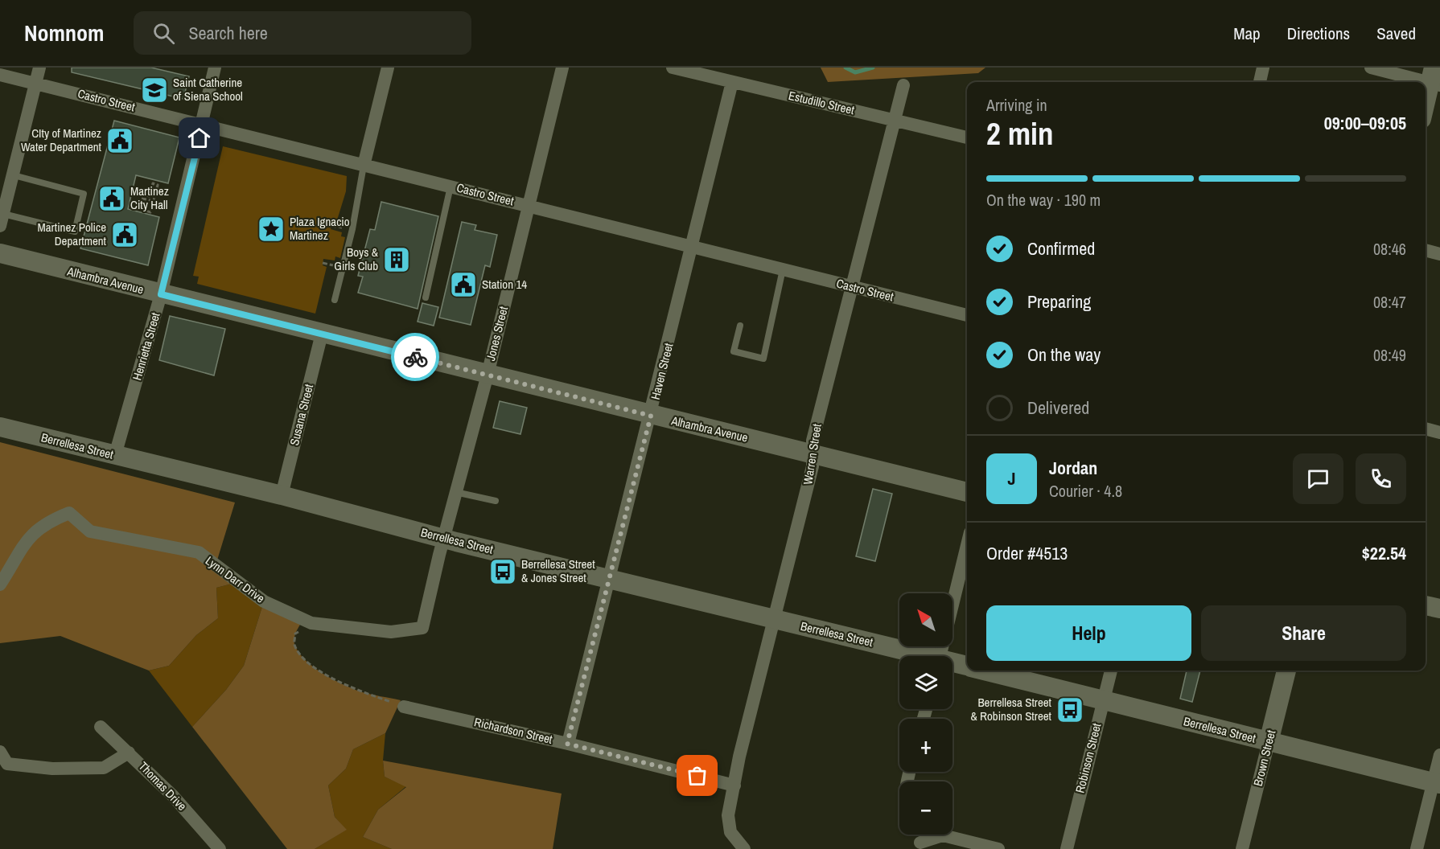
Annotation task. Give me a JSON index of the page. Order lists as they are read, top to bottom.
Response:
{
  "streets": {
    "main road": ["Alhambra Avenue", "Berrellesa Street", "Brown Street"],
    "street": [
      "Castro Street",
      "Estudillo Street",
      "Jones Street",
      "Henrietta Street",
      "Haven Street",
      "Susana Street",
      "Warren Street",
      "Lynn Darr Drive",
      "Richardson Street",
      "Robinson Street",
      "Thomas Drive"
    ]
  },
  "crossings": [
    ["Castro Street", "Jones Street"],
    ["Castro Street", "Henrietta Street"],
    ["Castro Street", "Haven Street"],
    ["Castro Street", "Warren Street"],
    ["Estudillo Street", "Haven Street"],
    ["Estudillo Street", "Warren Street"],
    ["Alhambra Avenue", "Jones Street"],
    ["Alhambra Avenue", "Henrietta Street"],
    ["Alhambra Avenue", "Haven Street"],
    ["Alhambra Avenue", "Susana Street"],
    ["Alhambra Avenue", "Warren Street"],
    ["Jones Street", "Berrellesa Street"],
    ["Jones Street", "Lynn Darr Drive"],
    ["Henrietta Street", "Berrellesa Street"],
    ["Haven Street", "Berrellesa Street"],
    ["Haven Street", "Richardson Street"],
    ["Susana Street", "Berrellesa Street"],
    ["Berrellesa Street", "Warren Street"],
    ["Berrellesa Street", "Robinson Street"],
    ["Berrellesa Street", "Brown Street"],
    ["Warren Street", "Richardson Street"]
  ],
  "places": {
    "school or university": ["Saint Catherine of Siena School"],
    "public building": [
      "CIty of Martinez Water Department",
      "Martinez City Hall",
      "Martinez Police Department",
      "Station 14"
    ],
    "place": ["Plaza Ignacio Martinez"],
    "building": ["Boys & Girls Club"],
    "bus stop": ["Berrellesa Street & Jones Street", "Berrellesa Street & Robinson Street"]
  },
  "north": "top left",
  "page": {
    "header": "Nomnom",
    "search": "Search here",
    "nav": ["Map", "Directions", "Saved"],
    "heading": ["2 min", "Arriving in", "09:00–09:05"],
    "panel": [
      "Jordan",
      "Courier · 4.8",
      "Order #4513",
      "$22.54"
    ],
    "bar": "On the way · 190 m",
    "list": [
      ["Confirmed", "08:46"],
      ["Preparing", "08:47"],
      ["On the way", "08:49"],
      "Delivered"
    ],
    "round": "J",
    "map_buttons": ["+", "−"],
    "buttons": ["Help", "Share"]
  }
}
